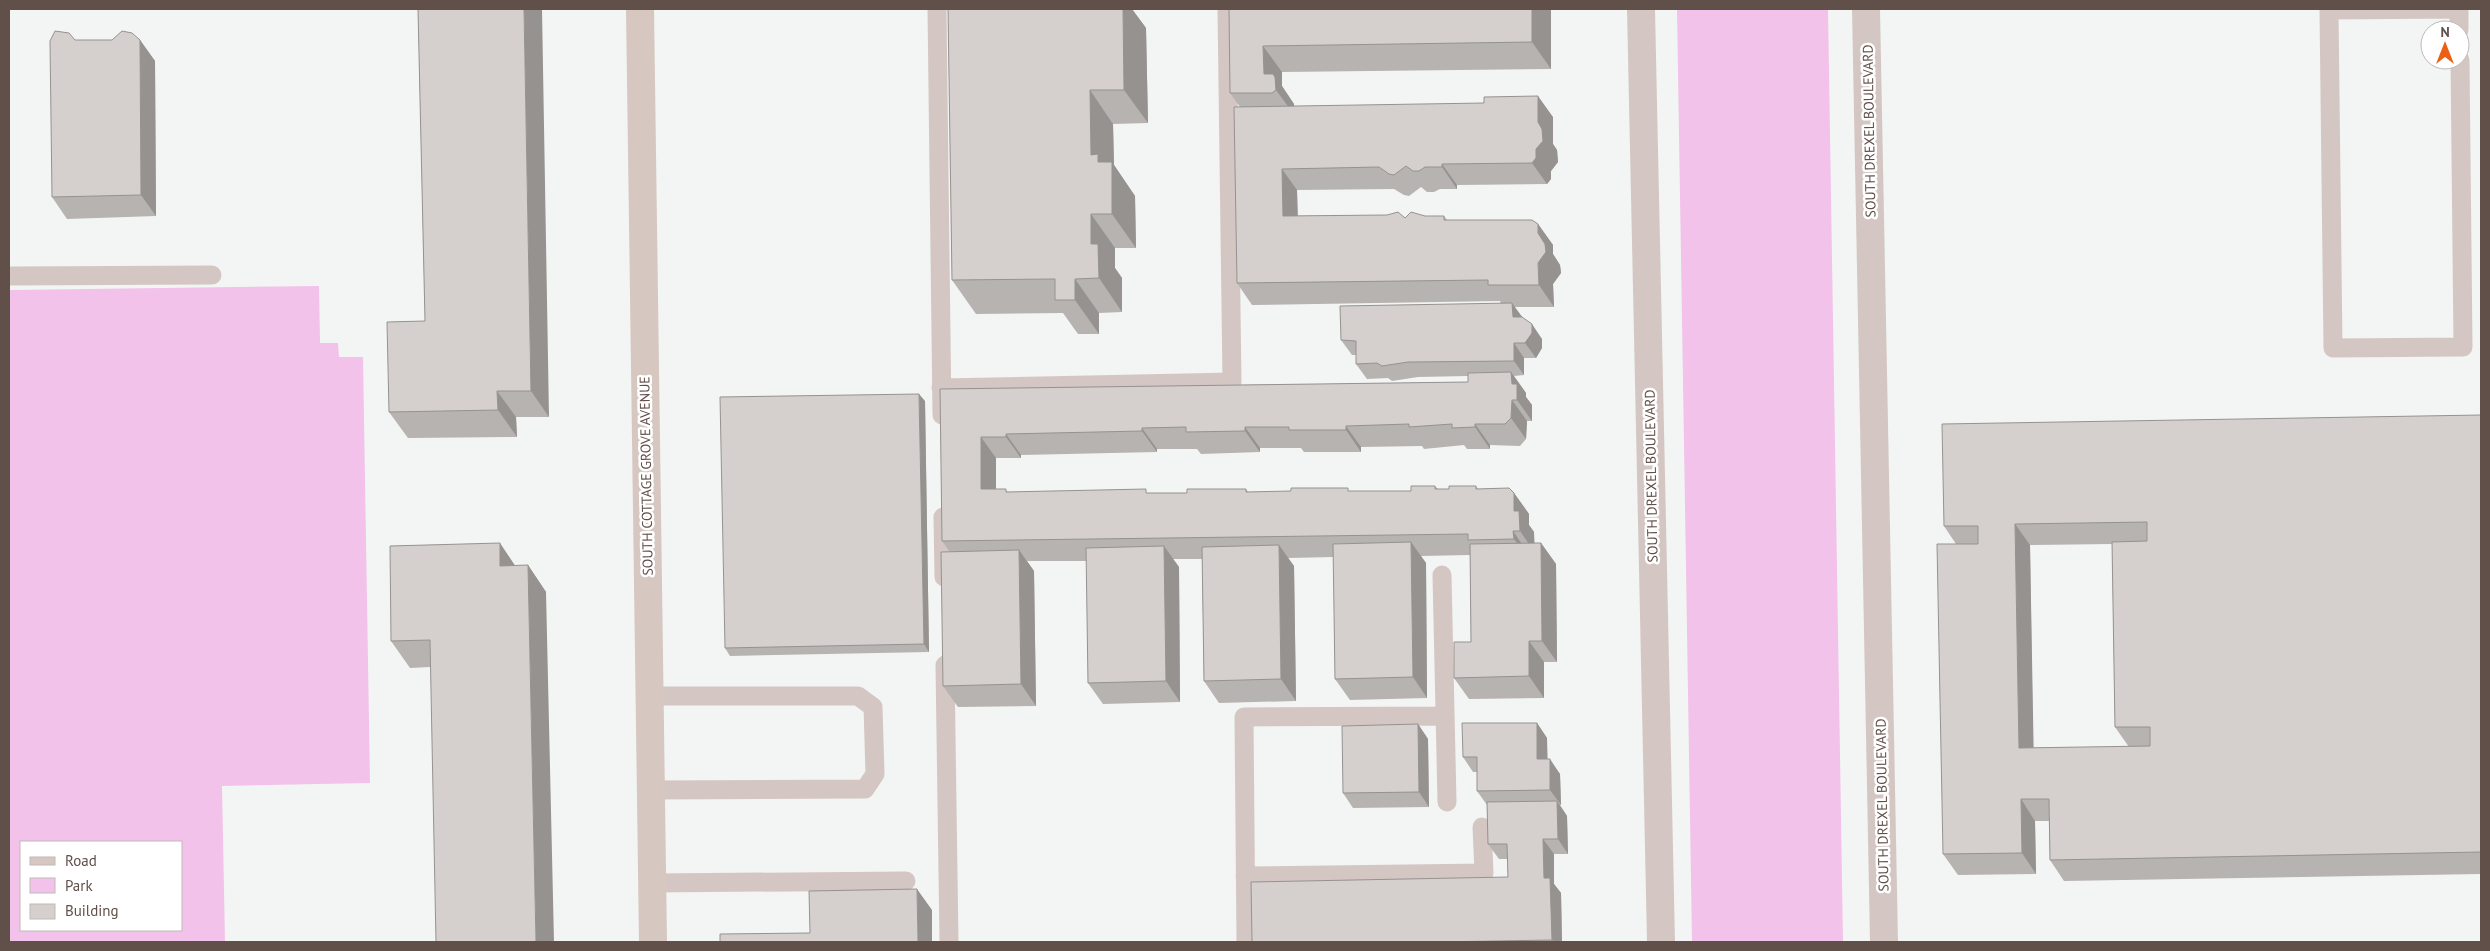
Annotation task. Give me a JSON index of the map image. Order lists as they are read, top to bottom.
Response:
{
  "streets": {
    "main road": ["SOUTH COTTAGE GROVE AVENUE"],
    "street": ["SOUTH DREXEL BOULEVARD"]
  },
  "legend": ["Road", "Park", "Building"],
  "north": "top"
}
